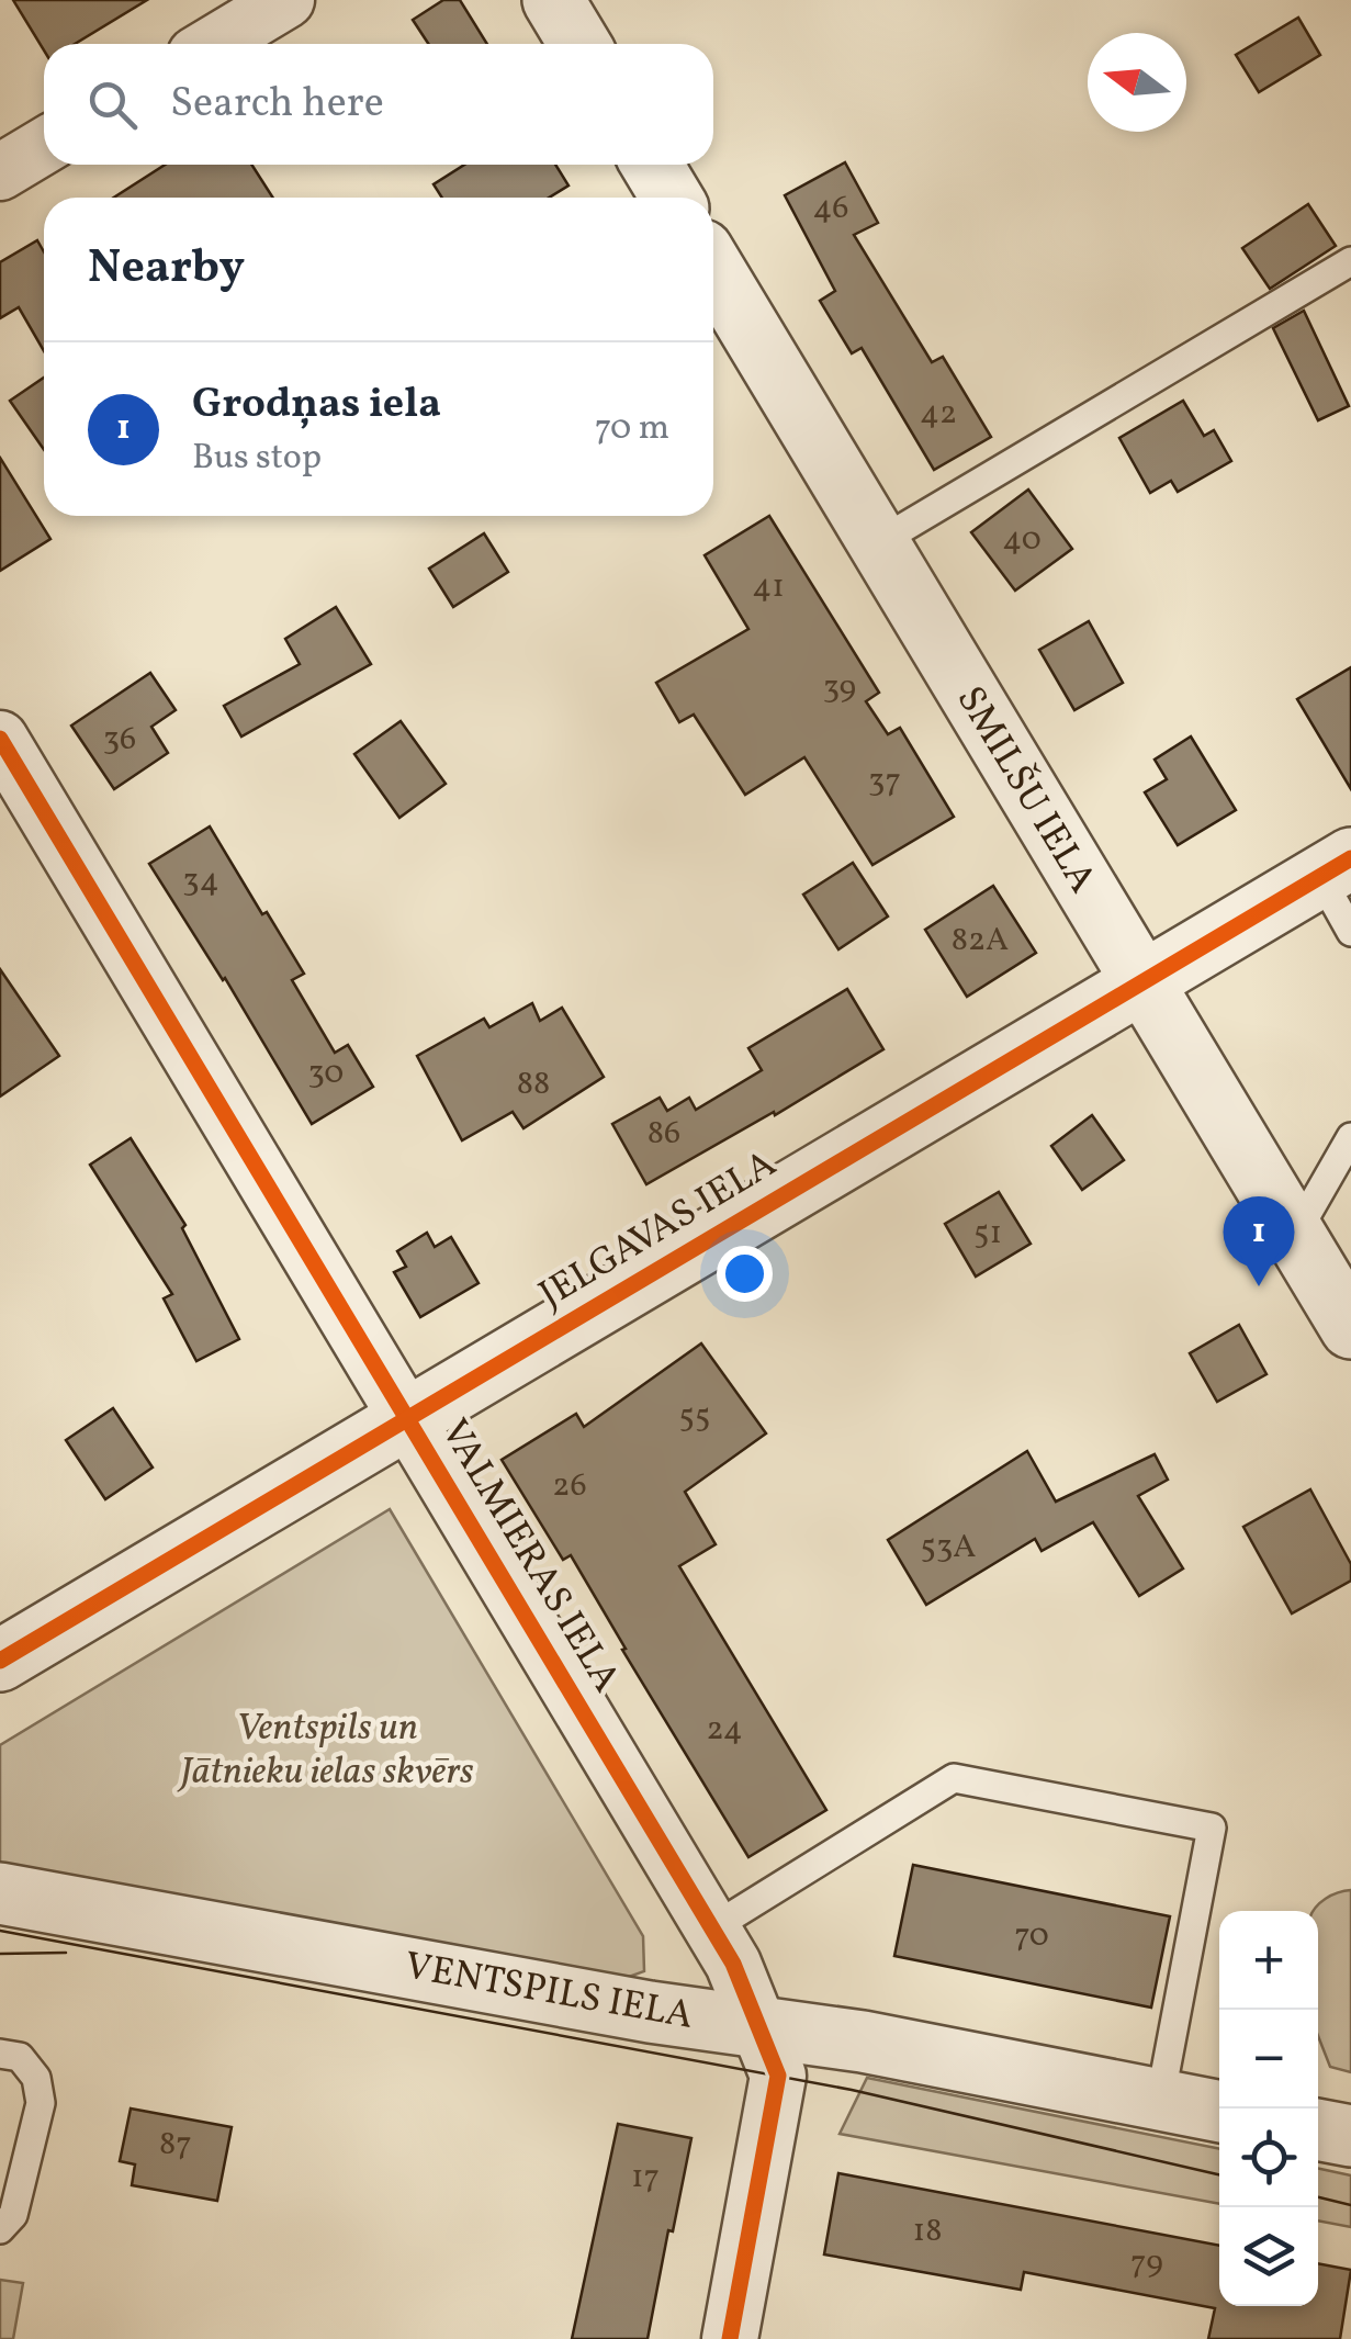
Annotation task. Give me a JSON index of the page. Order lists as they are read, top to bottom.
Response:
{
  "streets": {
    "street": [
      "SMILŠU IELA",
      "JELGAVAS IELA",
      "VALMIERAS IELA",
      "VENTSPILS IELA"
    ]
  },
  "crossings": [
    ["SMILŠU IELA", "JELGAVAS IELA"],
    ["JELGAVAS IELA", "VALMIERAS IELA"],
    ["VALMIERAS IELA", "VENTSPILS IELA"]
  ],
  "parks": ["Ventspils un Jātnieku ielas skvērs"],
  "house_numbers": [
    "46",
    "42",
    "40",
    "41",
    "39",
    "36",
    "37",
    "34",
    "82A",
    "30",
    "88",
    "86",
    "51",
    "55",
    "26",
    "53A",
    "24",
    "70",
    "87",
    "17",
    "18",
    "79"
  ],
  "north": "left",
  "page": {
    "search": "Search here",
    "heading": "Nearby",
    "list": [
      {
        "mark": "1",
        "name": "Grodņas iela",
        "note": "Bus stop",
        "value": "70 m"
      }
    ],
    "pins": "1",
    "map_buttons": ["+", "−"]
  }
}
